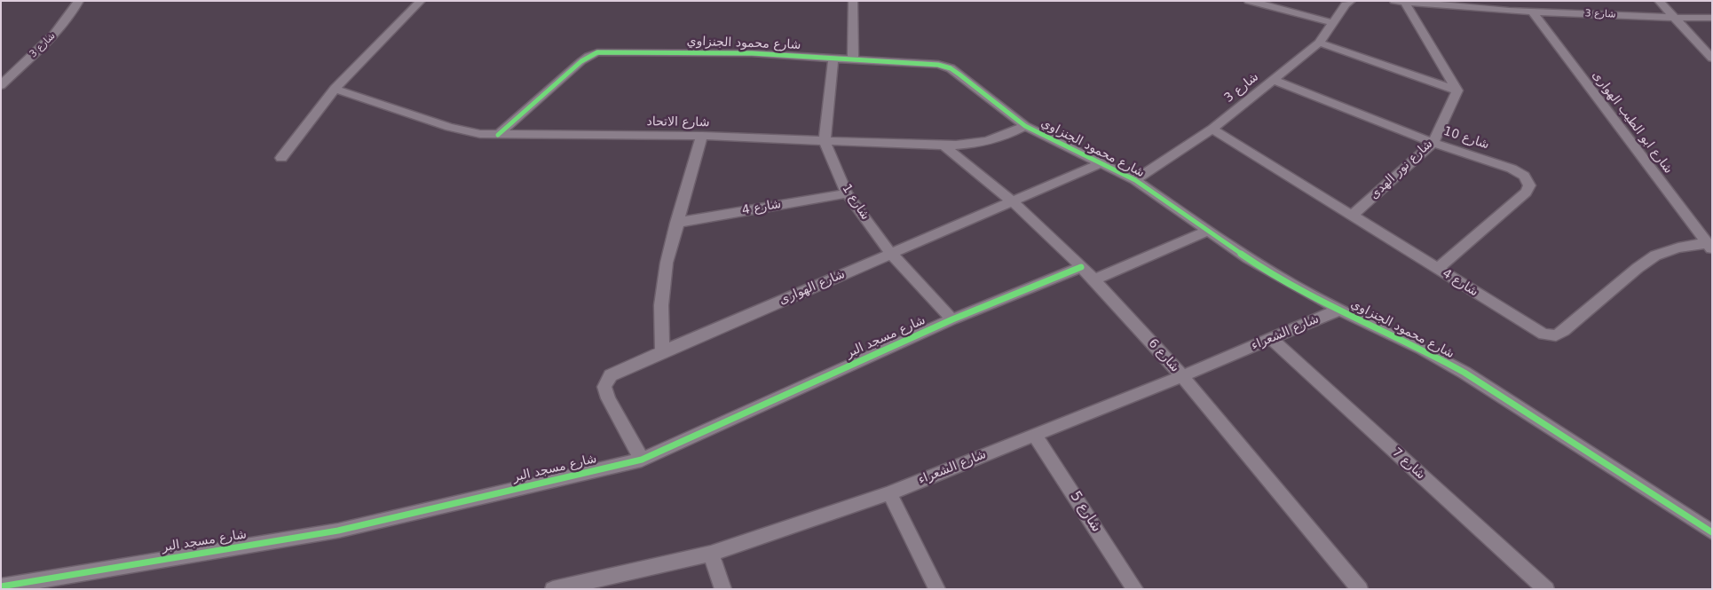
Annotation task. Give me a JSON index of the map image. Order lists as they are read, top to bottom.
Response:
{
  "streets": {
    "street": [
      "شارع 3",
      "شارع محمود الجنزاوي",
      "شارع الاتحاد",
      "شارع ابو الطيب الهوارى",
      "شارع 10",
      "شارع نور الهدى",
      "شارع 1",
      "شارع 4",
      "شارع الهوارى",
      "شارع الشعراء",
      "شارع مسجد البر",
      "شارع 6",
      "شارع 7",
      "شارع 5"
    ]
  },
  "crossings": [
    ["شارع 3", "شارع محمود الجنزاوي"],
    ["شارع 3", "شارع ابو الطيب الهوارى"],
    ["شارع 3", "شارع 10"],
    ["شارع 3", "شارع 4"],
    ["شارع محمود الجنزاوي", "شارع الاتحاد"],
    ["شارع محمود الجنزاوي", "شارع 1"],
    ["شارع محمود الجنزاوي", "شارع الهوارى"],
    ["شارع محمود الجنزاوي", "شارع الشعراء"],
    ["شارع الاتحاد", "شارع 1"],
    ["شارع الاتحاد", "شارع 6"],
    ["شارع ابو الطيب الهوارى", "شارع 4"],
    ["شارع 10", "شارع نور الهدى"],
    ["شارع 10", "شارع 4"],
    ["شارع نور الهدى", "شارع 4"],
    ["شارع 1", "شارع 4"],
    ["شارع 1", "شارع الهوارى"],
    ["شارع 1", "شارع مسجد البر"],
    ["شارع الهوارى", "شارع مسجد البر"],
    ["شارع الهوارى", "شارع 6"],
    ["شارع الشعراء", "شارع 6"],
    ["شارع الشعراء", "شارع 7"],
    ["شارع الشعراء", "شارع 5"],
    ["شارع مسجد البر", "شارع 6"]
  ]
}
